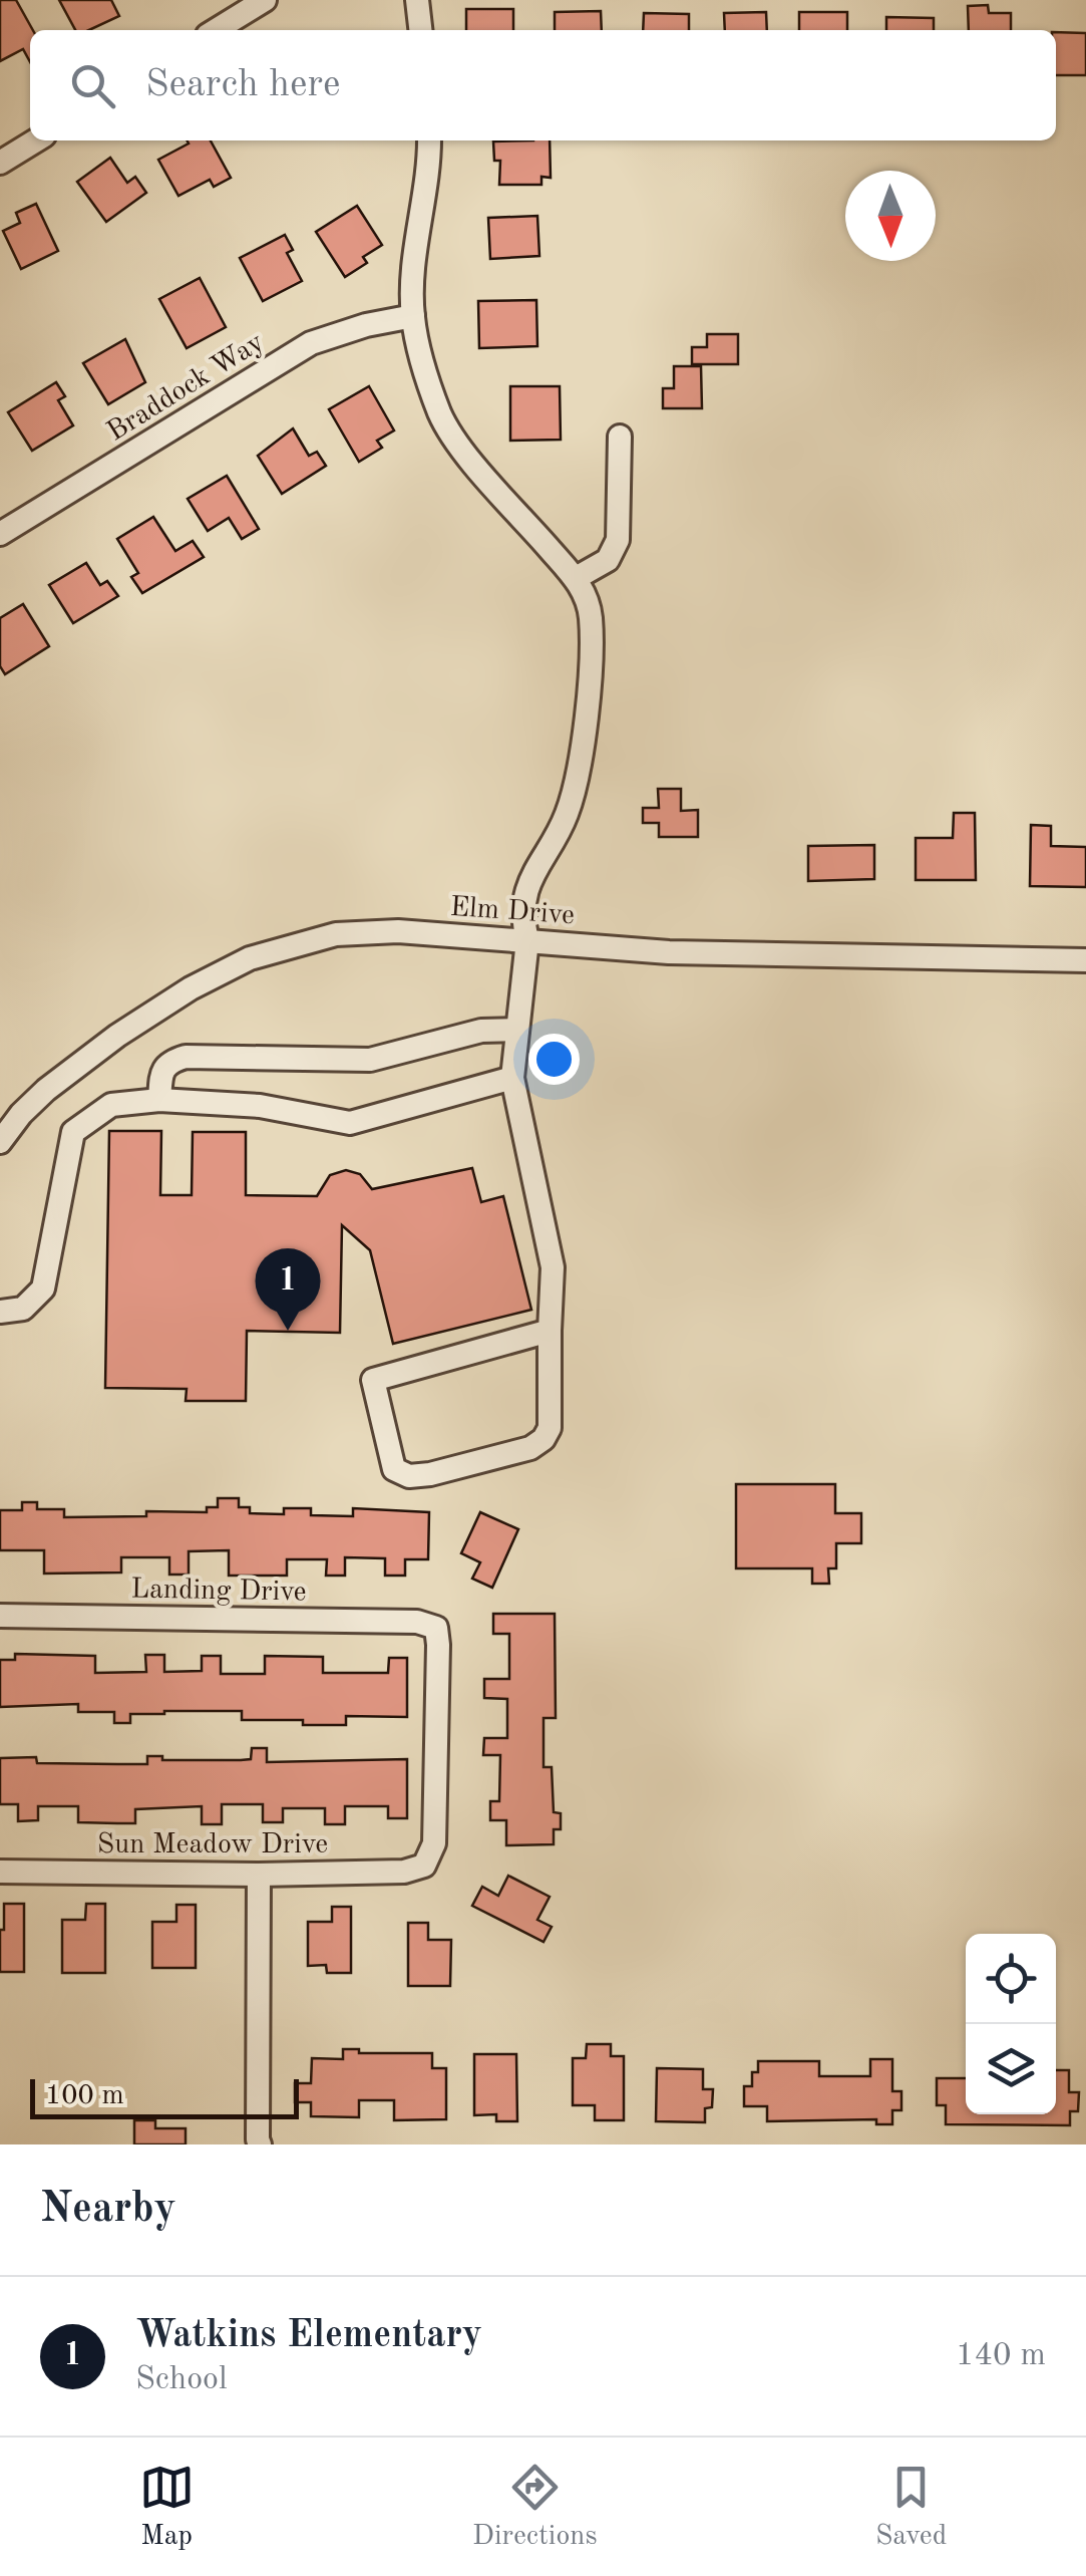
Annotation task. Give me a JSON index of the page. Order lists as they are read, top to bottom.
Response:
{
  "streets": {
    "street": [
      "Braddock Way",
      "Elm Drive",
      "Landing Drive",
      "Sun Meadow Drive"
    ]
  },
  "crossings": [
    ["Landing Drive", "Sun Meadow Drive"]
  ],
  "scale_bar": "100 m",
  "north": "bottom",
  "page": {
    "search": "Search here",
    "pins": "1",
    "scale": "100 m",
    "heading": "Nearby",
    "list": [
      {
        "mark": "1",
        "name": "Watkins Elementary",
        "note": "School",
        "value": "140 m"
      }
    ],
    "nav": ["Map", "Directions", "Saved"]
  }
}
